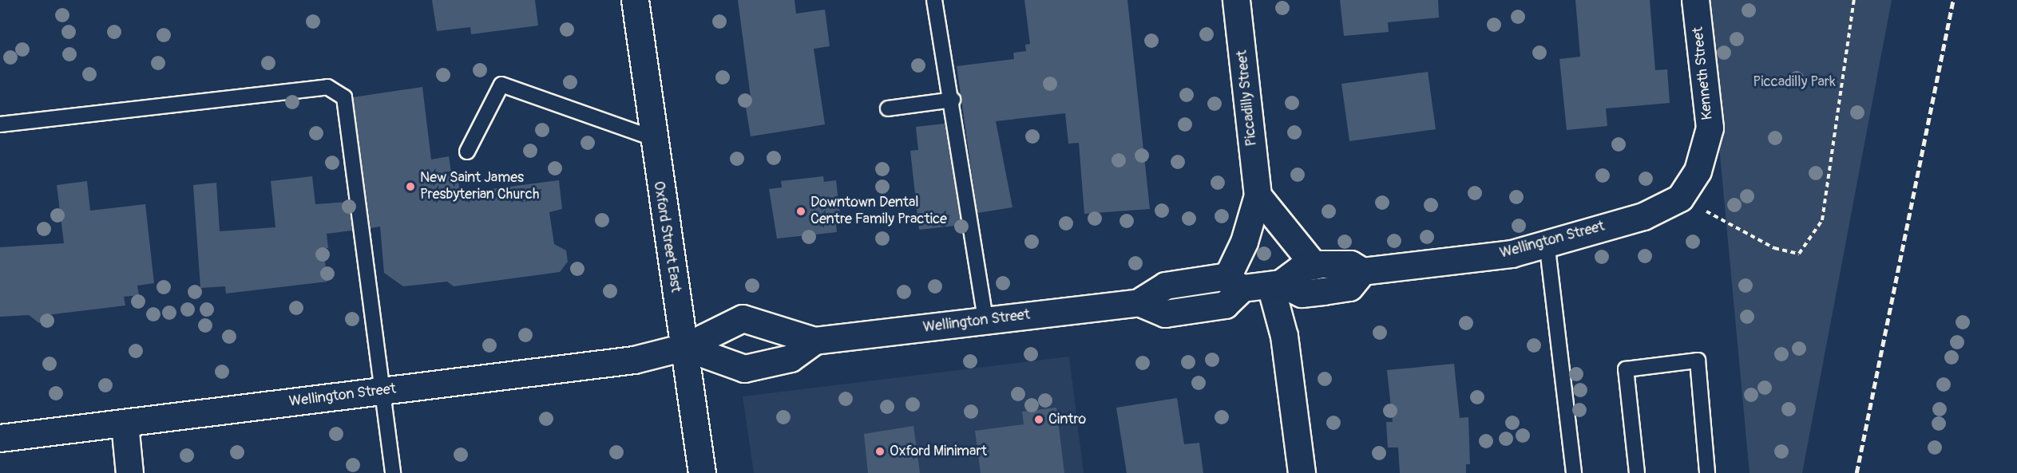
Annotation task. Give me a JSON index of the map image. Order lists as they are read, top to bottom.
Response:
{
  "streets": {
    "street": [
      "Kenneth Street",
      "Piccadilly Street",
      "Oxford Street East",
      "Wellington Street"
    ]
  },
  "crossings": [
    ["Kenneth Street", "Wellington Street"],
    ["Piccadilly Street", "Wellington Street"],
    ["Oxford Street East", "Wellington Street"]
  ],
  "parks": ["Piccadilly Park"],
  "places": [
    "New Saint James Presbyterian Church",
    "Downtown Dental Centre Family Practice",
    "Cintro",
    "Oxford Minimart"
  ]
}
